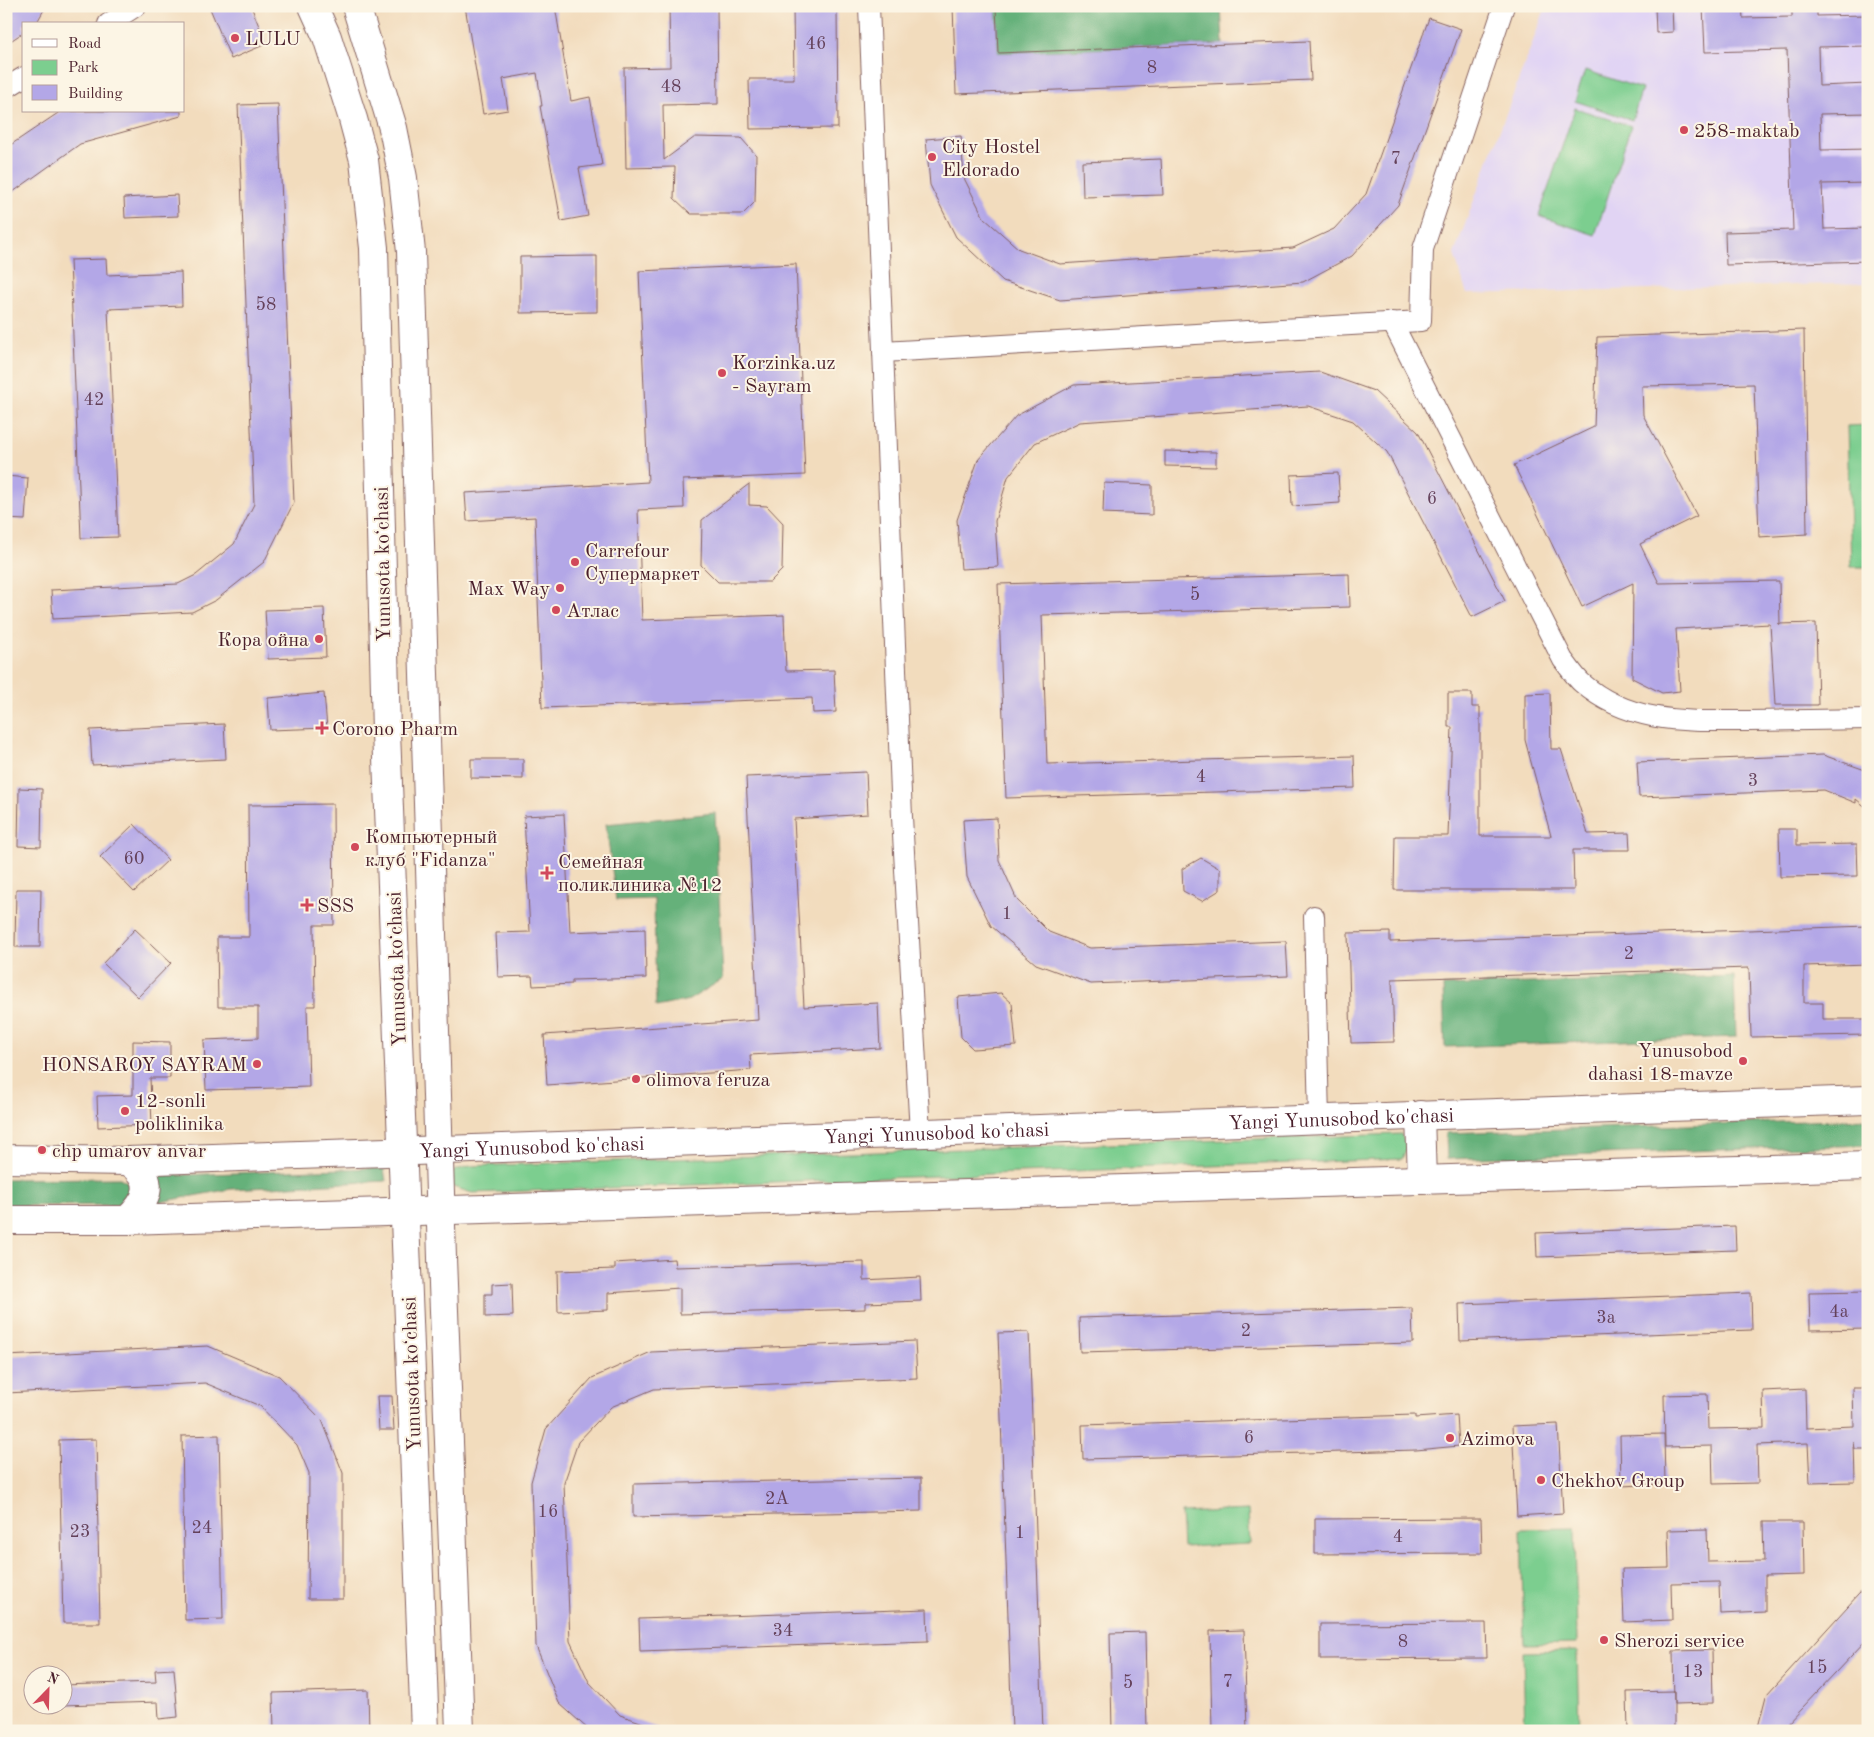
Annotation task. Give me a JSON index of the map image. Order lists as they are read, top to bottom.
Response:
{
  "streets": {
    "main road": ["Yunusota koʻchasi", "Yangi Yunusobod ko'chasi"]
  },
  "crossings": [
    ["Yunusota koʻchasi", "Yangi Yunusobod ko'chasi"]
  ],
  "places": {
    "other": [
      "LULU",
      "258-maktab",
      "City Hostel Eldorado",
      "Korzinka.uz - Sayram",
      "Carrefour Супермаркет",
      "Max Way",
      "Атлас",
      "Кора ойна",
      "Компьютерный клуб \"Fidanza\"",
      "Yunusobod dahasi 18-mavze",
      "HONSAROY SAYRAM",
      "olimova feruza",
      "12-sonli poliklinika",
      "chp umarov anvar",
      "Azimova",
      "Chekhov Group",
      "Sherozi service"
    ],
    "health": ["Corono Pharm", "Семейная поликлиника №12", "SSS"]
  },
  "house_numbers": [
    "46",
    "8",
    "48",
    "7",
    "58",
    "42",
    "6",
    "5",
    "4",
    "3",
    "60",
    "1",
    "2",
    "4а",
    "3а",
    "2",
    "6",
    "2А",
    "16",
    "24",
    "23",
    "1",
    "4",
    "34",
    "8",
    "15",
    "13",
    "7",
    "5"
  ],
  "legend": ["Road", "Park", "Building"],
  "north": "top right"
}
